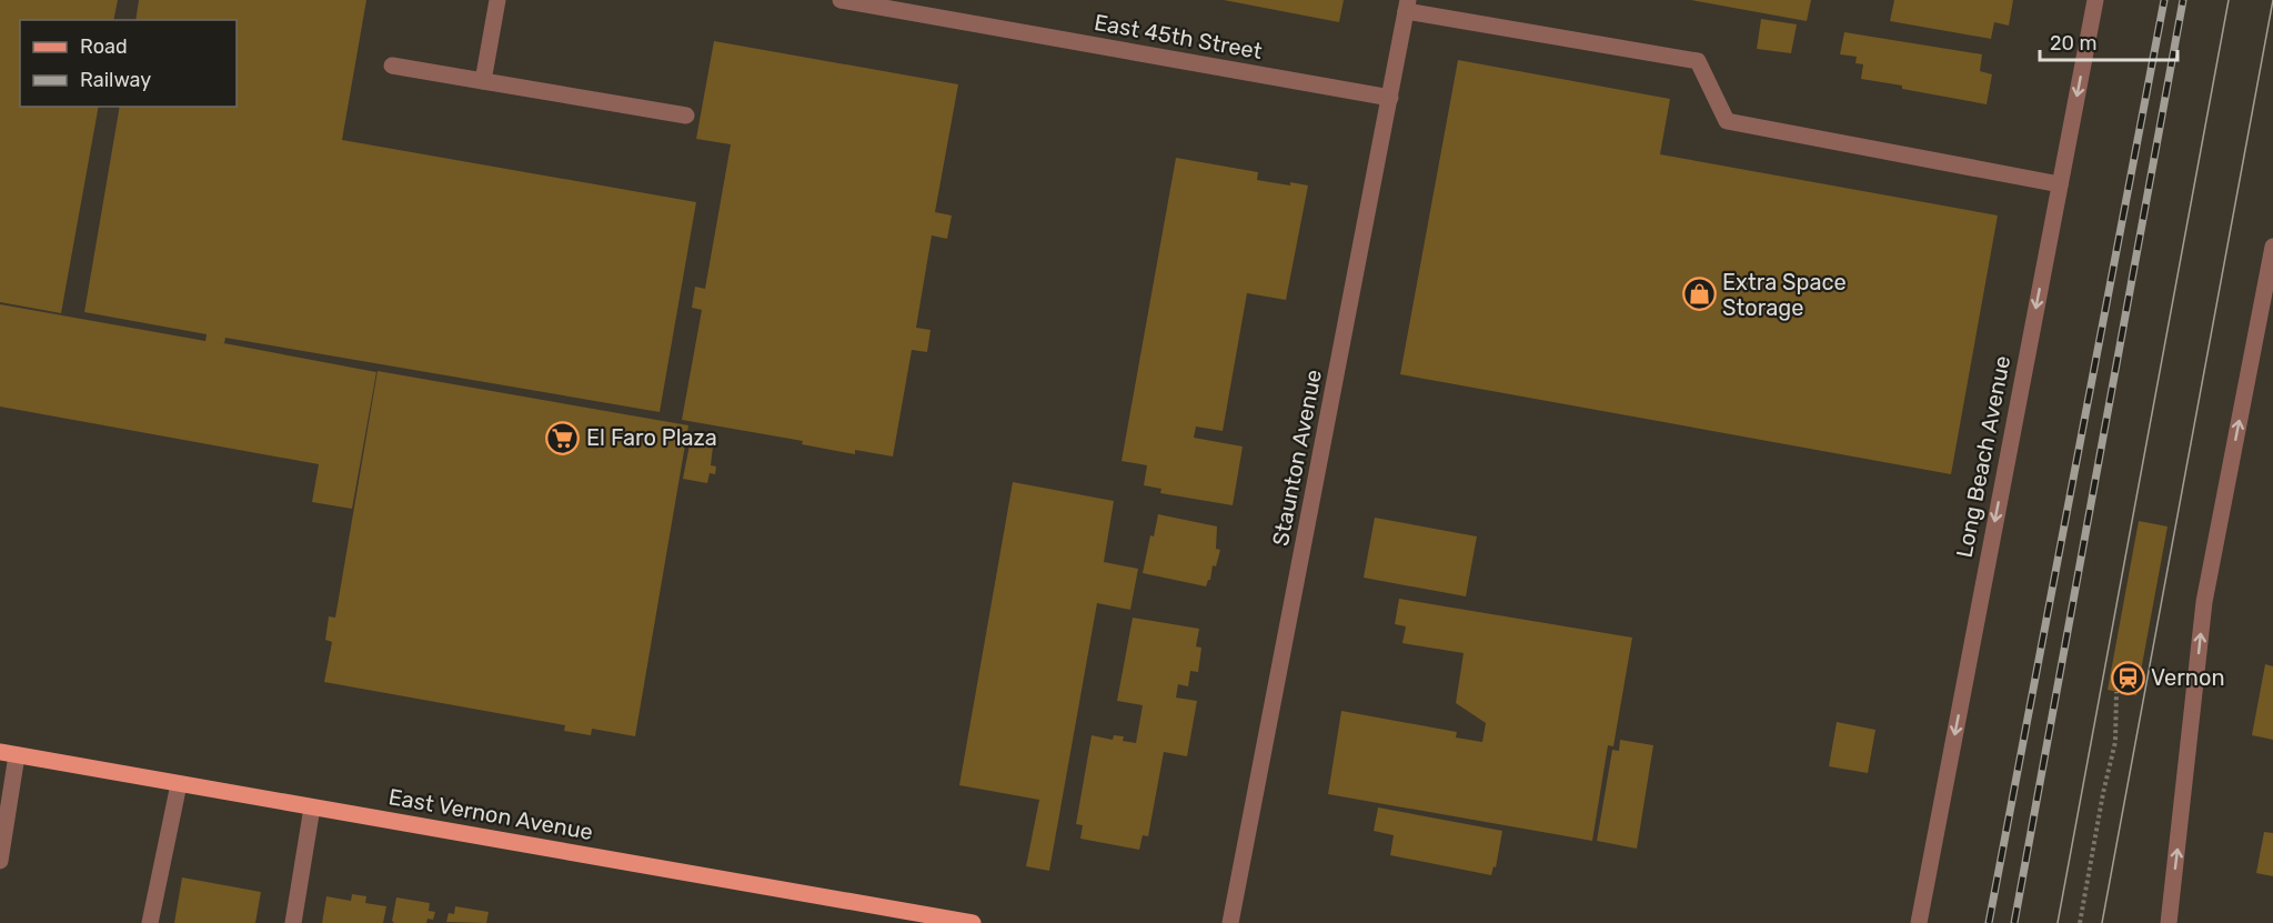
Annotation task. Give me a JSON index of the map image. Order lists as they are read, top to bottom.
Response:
{
  "streets": {
    "main road": ["East Vernon Avenue"],
    "street": ["East 45th Street", "Long Beach Avenue", "Staunton Avenue"]
  },
  "crossings": [
    ["East 45th Street", "Staunton Avenue"]
  ],
  "one_way": ["Long Beach Avenue"],
  "places": {
    "shop": ["Extra Space Storage"],
    "supermarket": ["El Faro Plaza"],
    "station": ["Vernon"]
  },
  "legend": ["Road", "Railway"],
  "scale_bar": "20 m"
}
